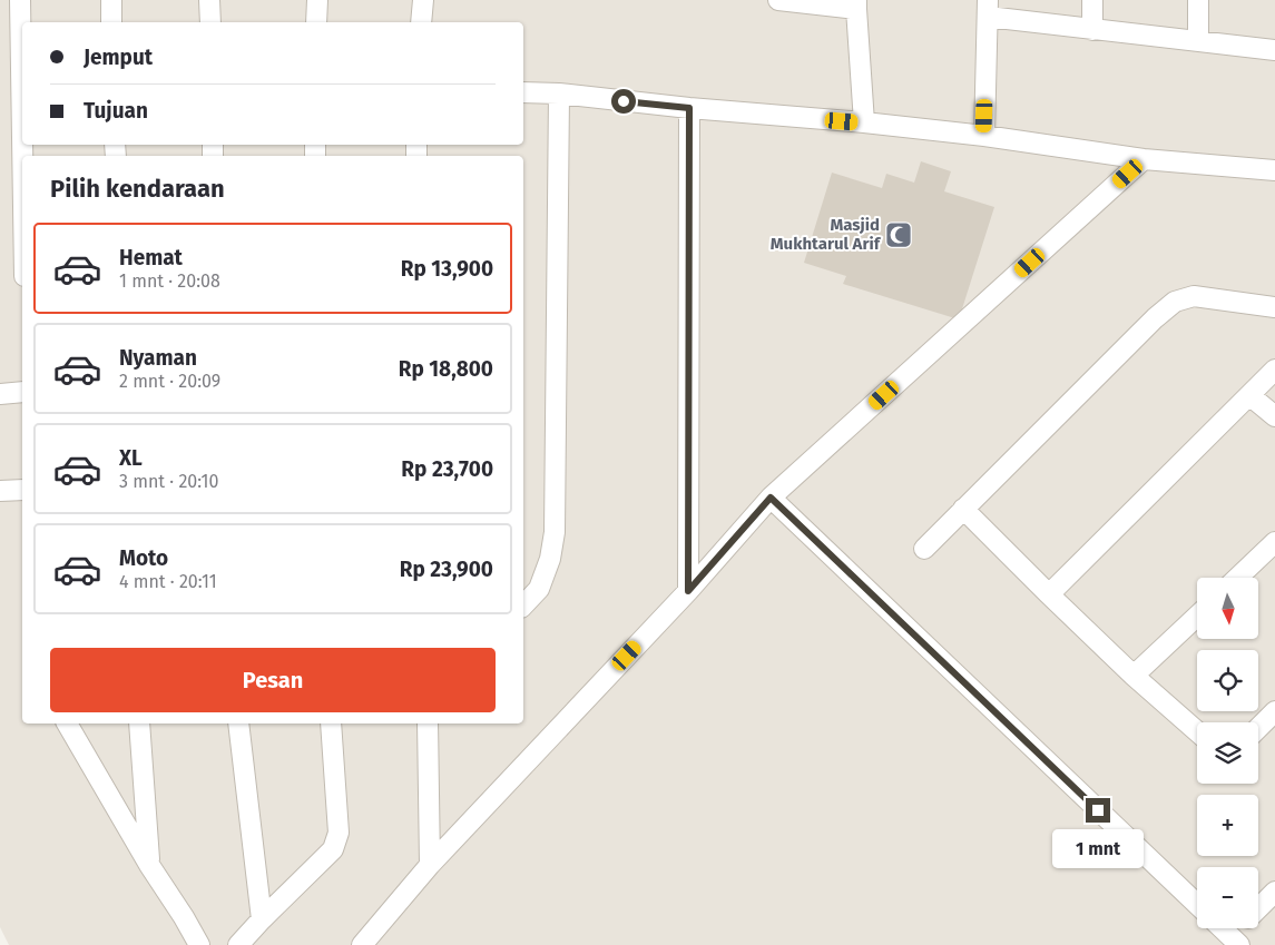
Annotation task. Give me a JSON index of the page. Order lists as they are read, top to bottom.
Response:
{
  "places": {
    "mosque": ["Masjid Mukhtarul Arif"]
  },
  "north": "bottom",
  "page": {
    "banner": ["Jemput", "Tujuan"],
    "heading": "Pilih kendaraan",
    "list": [
      {
        "name": "Hemat",
        "note": "1 mnt · 20:08",
        "value": "Rp 13,900"
      },
      {
        "name": "Nyaman",
        "note": "2 mnt · 20:09",
        "value": "Rp 18,800"
      },
      {
        "name": "XL",
        "note": "3 mnt · 20:10",
        "value": "Rp 23,700"
      },
      {
        "name": "Moto",
        "note": "4 mnt · 20:11",
        "value": "Rp 23,900"
      }
    ],
    "map_buttons": ["+", "−"],
    "buttons": "Pesan",
    "bubble": "1 mnt"
  }
}
